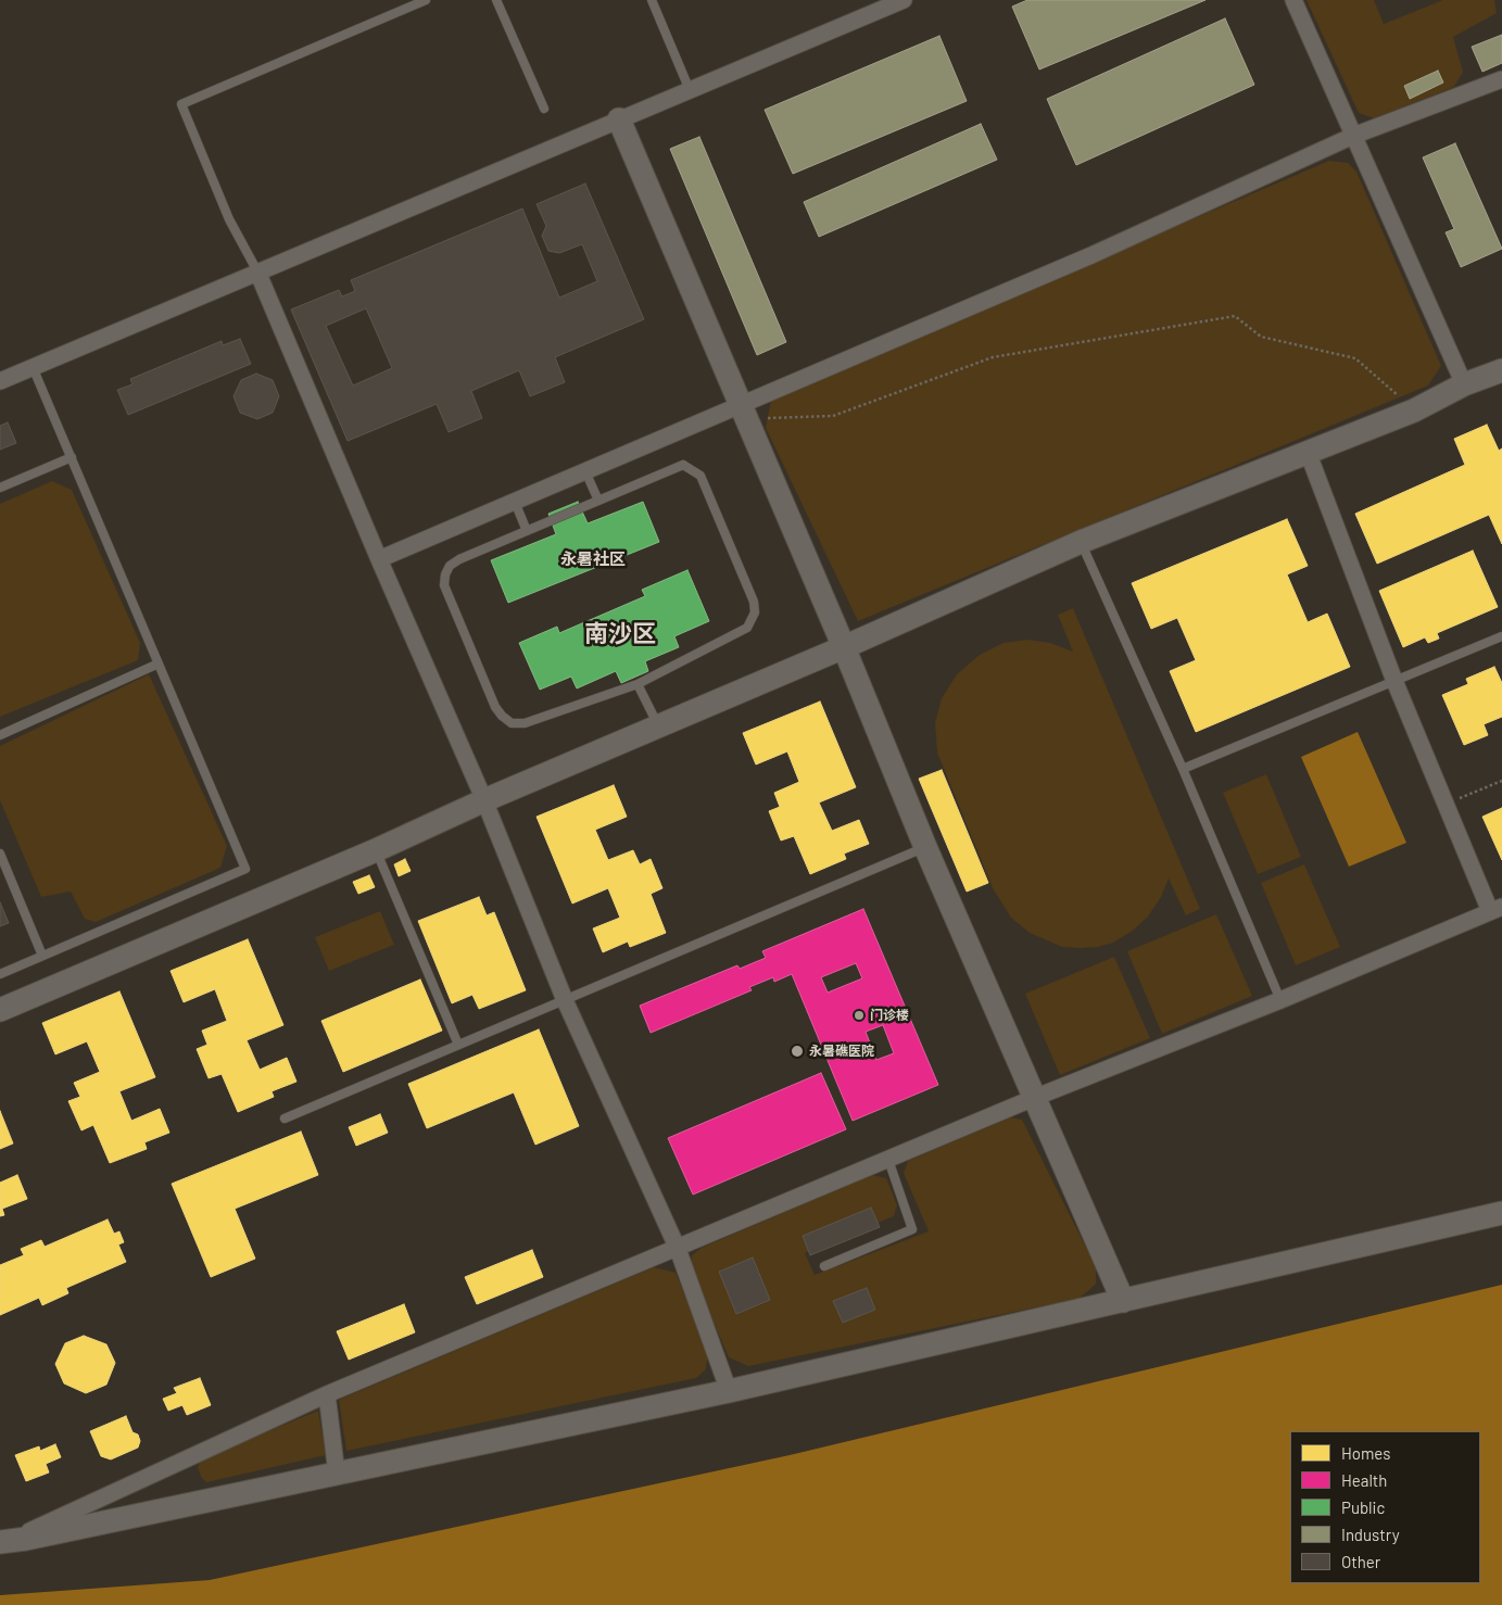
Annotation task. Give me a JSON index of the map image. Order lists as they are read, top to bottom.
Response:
{
  "districts": ["永暑社区", "南沙区"],
  "places": ["门诊楼", "永暑礁医院"],
  "legend": [
    "Homes",
    "Health",
    "Public",
    "Industry",
    "Other"
  ]
}
